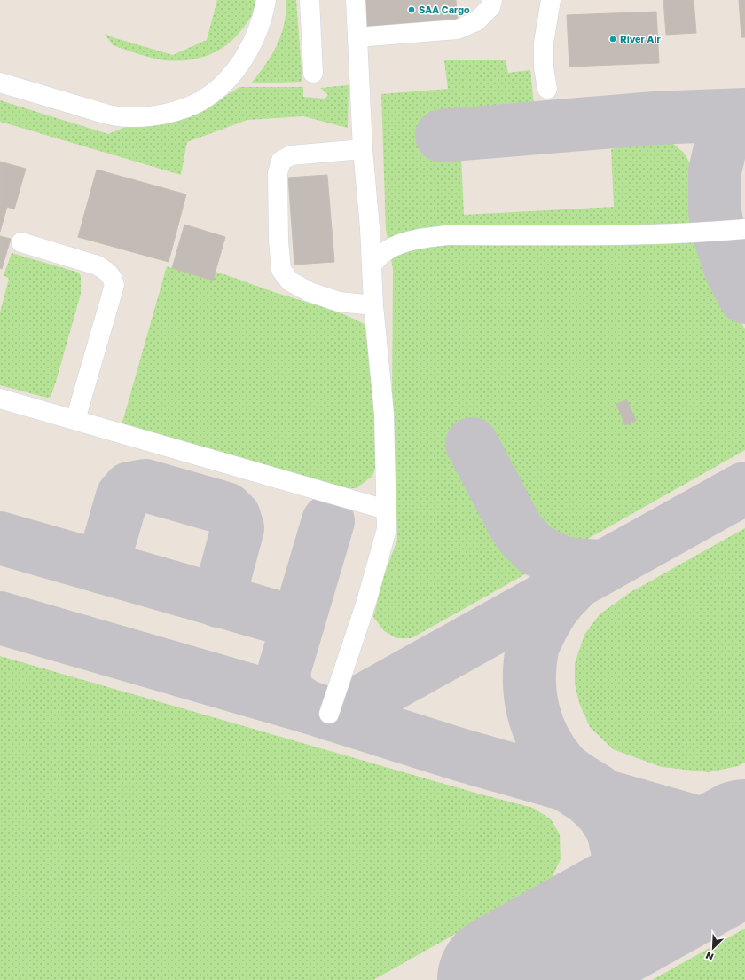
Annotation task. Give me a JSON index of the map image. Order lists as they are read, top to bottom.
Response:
{
  "places": ["SAA Cargo", "River Air"],
  "north": "bottom left"
}
